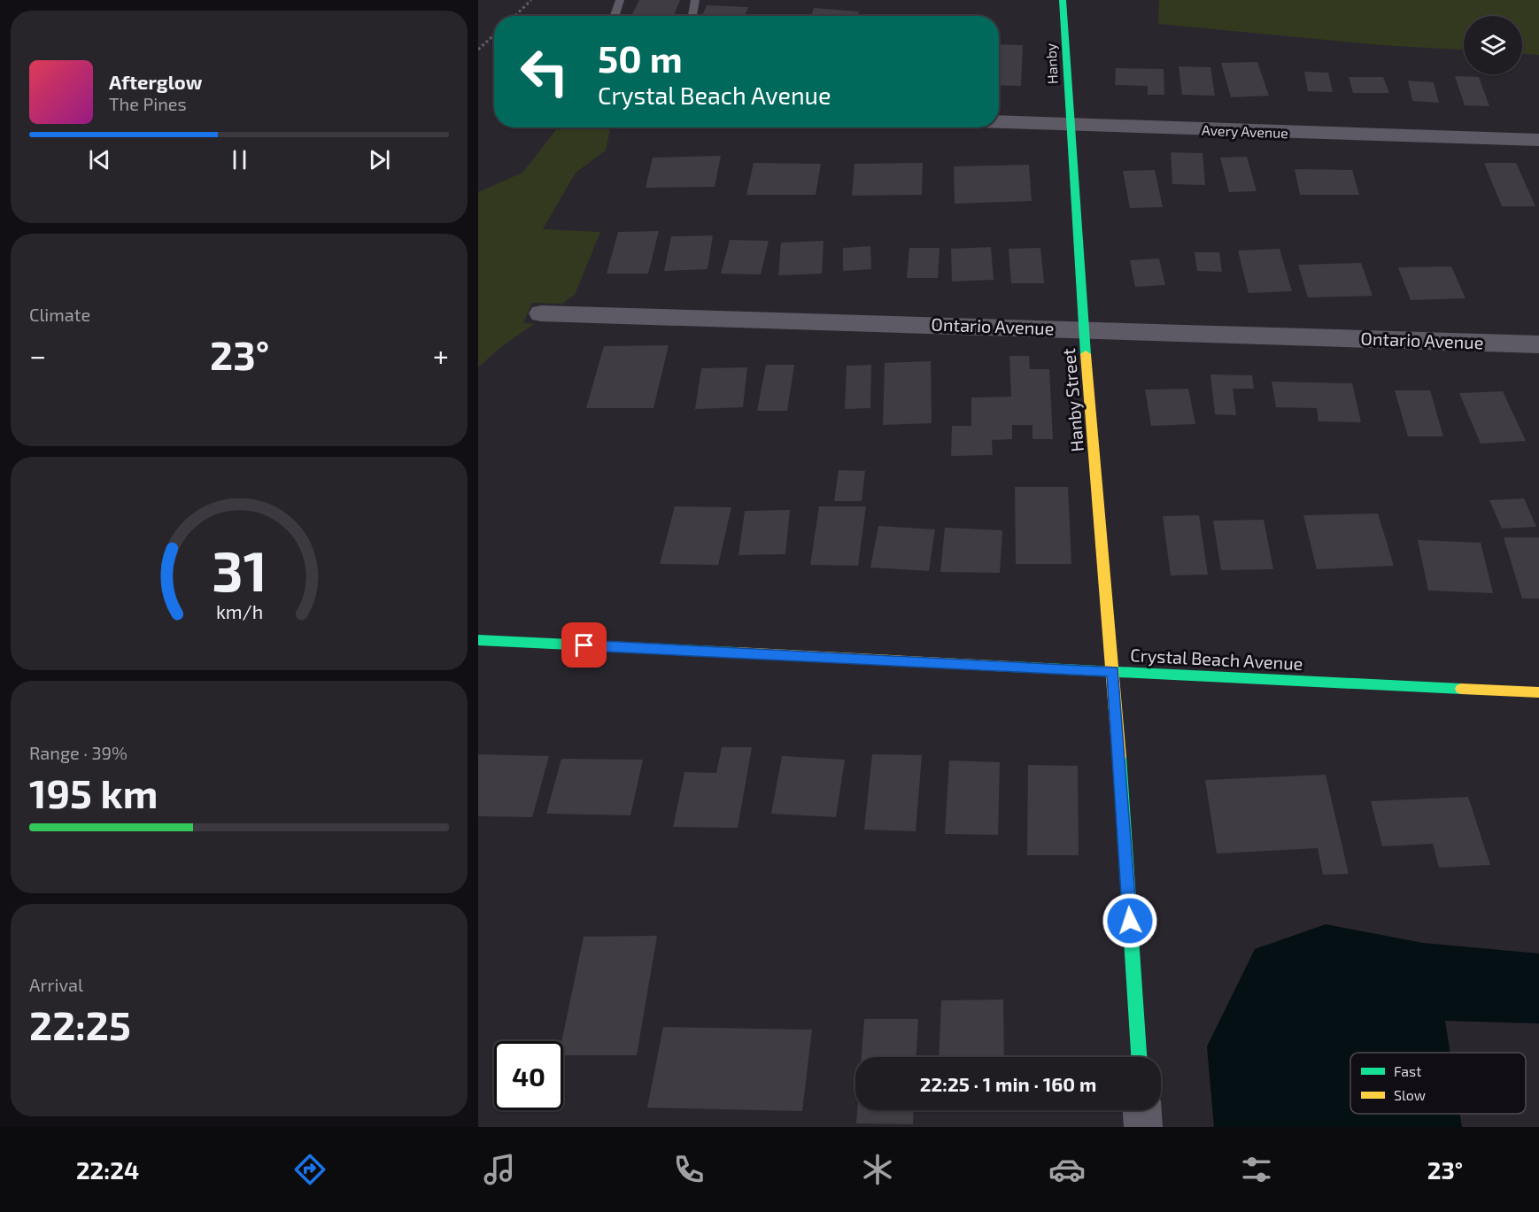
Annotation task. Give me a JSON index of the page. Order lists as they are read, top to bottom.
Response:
{
  "streets": {
    "street": [
      "Hanby",
      "Avery Avenue",
      "Ontario Avenue",
      "Hanby Street",
      "Crystal Beach Avenue"
    ]
  },
  "crossings": [
    ["Hanby", "Avery Avenue"],
    ["Hanby", "Hanby Street"],
    ["Avery Avenue", "Hanby Street"],
    ["Ontario Avenue", "Hanby Street"],
    ["Hanby Street", "Crystal Beach Avenue"]
  ],
  "legend": ["Fast", "Slow"],
  "page": {
    "turn": ["50 m", "Crystal Beach Avenue"],
    "song": ["Afterglow", "The Pines"],
    "tile": [
      "Climate",
      ["Range · 39%", "195 km"],
      ["Arrival", "22:25"]
    ],
    "heat": ["−", "23°", "+"],
    "limit": "40",
    "trip": "22:25 · 1 min · 160 m",
    "tabs": ["22:24", "23°"],
    "gauge": ["31", "km/h"]
  }
}
